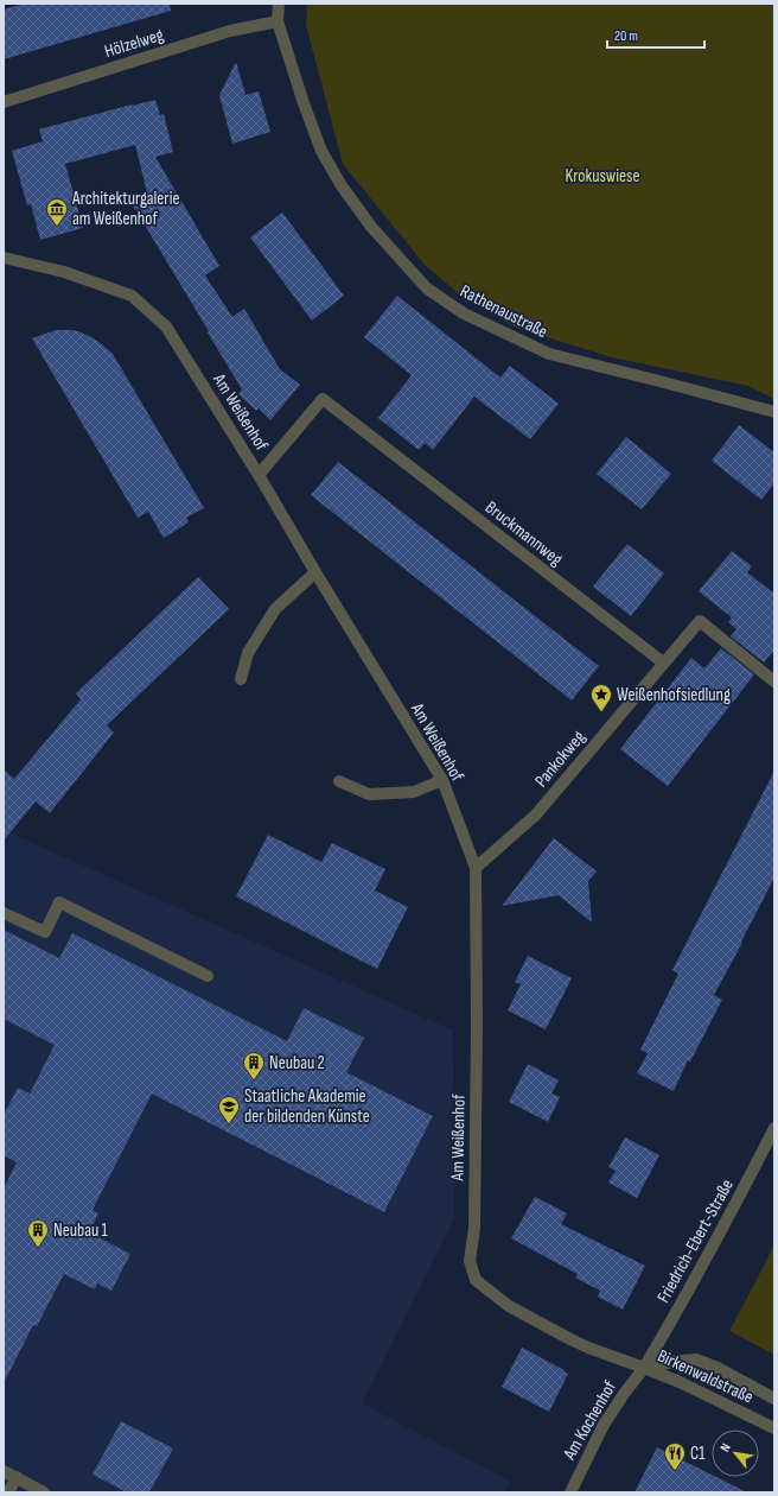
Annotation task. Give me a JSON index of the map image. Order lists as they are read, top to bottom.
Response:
{
  "streets": {
    "street": [
      "Hölzelweg",
      "Rathenaustraße",
      "Am Weißenhof",
      "Bruckmannweg",
      "Pankokweg",
      "Friedrich-Ebert-Straße",
      "Birkenwaldstraße",
      "Am Kochenhof"
    ]
  },
  "crossings": [
    ["Hölzelweg", "Rathenaustraße"],
    ["Am Weißenhof", "Bruckmannweg"],
    ["Am Weißenhof", "Pankokweg"],
    ["Am Weißenhof", "Friedrich-Ebert-Straße"],
    ["Am Weißenhof", "Birkenwaldstraße"],
    ["Am Weißenhof", "Am Kochenhof"],
    ["Bruckmannweg", "Pankokweg"],
    ["Friedrich-Ebert-Straße", "Birkenwaldstraße"],
    ["Friedrich-Ebert-Straße", "Am Kochenhof"],
    ["Birkenwaldstraße", "Am Kochenhof"]
  ],
  "parks": ["Krokuswiese"],
  "places": {
    "museum": ["Architekturgalerie am Weißenhof"],
    "place": ["Weißenhofsiedlung"],
    "building": ["Neubau 2", "Neubau 1"],
    "school or university": ["Staatliche Akademie der bildenden Künste"],
    "restaurant": ["C1"]
  },
  "scale_bar": "20 m",
  "north": "top left"
}
